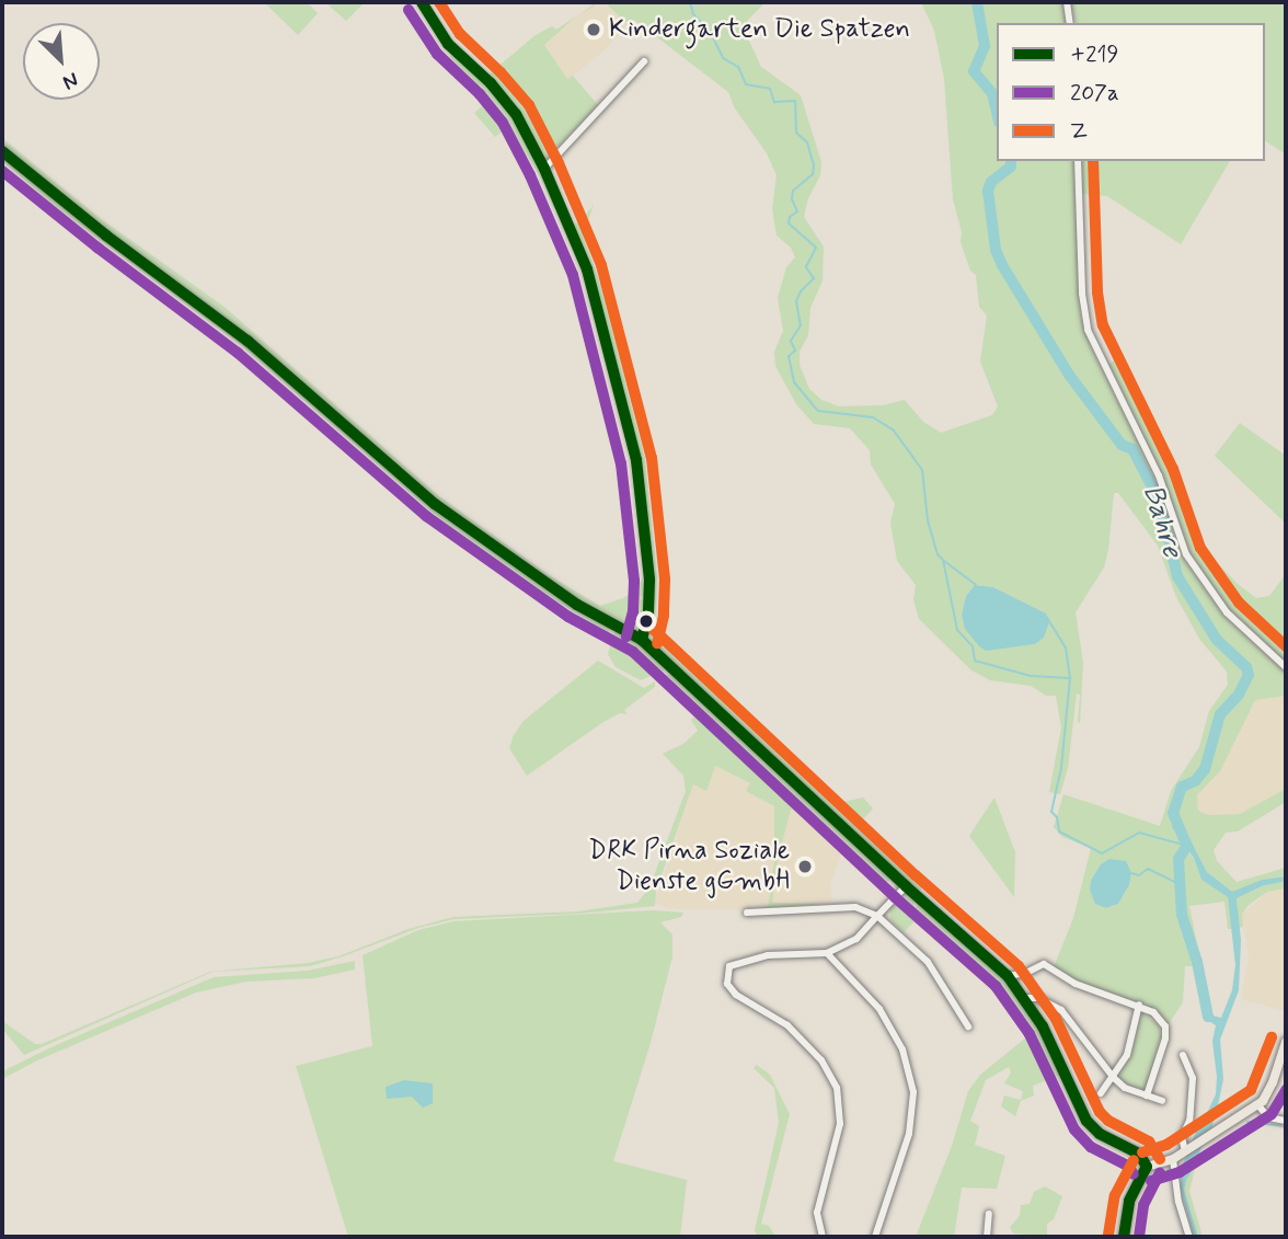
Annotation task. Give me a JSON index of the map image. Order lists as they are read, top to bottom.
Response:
{
  "water": ["Bahre"],
  "places": ["Kindergarten Die Spatzen", "DRK Pirna Soziale Dienste gGmbH"],
  "lines": ["transit line +219", "transit line Z", "transit line 207a"],
  "legend": ["+219", "207a", "Z"],
  "north": "bottom right"
}
